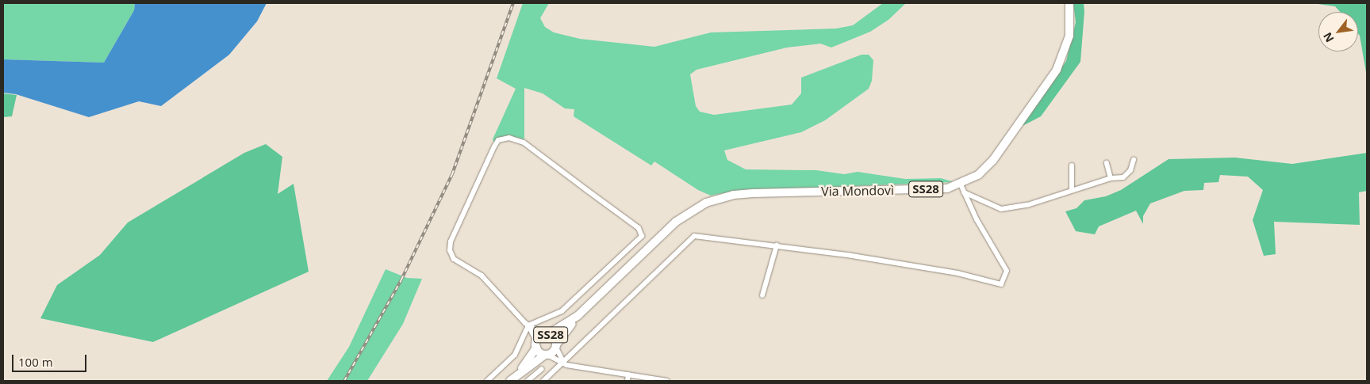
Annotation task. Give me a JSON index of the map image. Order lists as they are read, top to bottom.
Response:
{
  "streets": {
    "main road": ["SS28", "Via Mondovì"]
  },
  "crossings": [
    ["SS28", "Via Mondovì"]
  ],
  "scale_bar": "100 m",
  "north": "bottom left"
}
